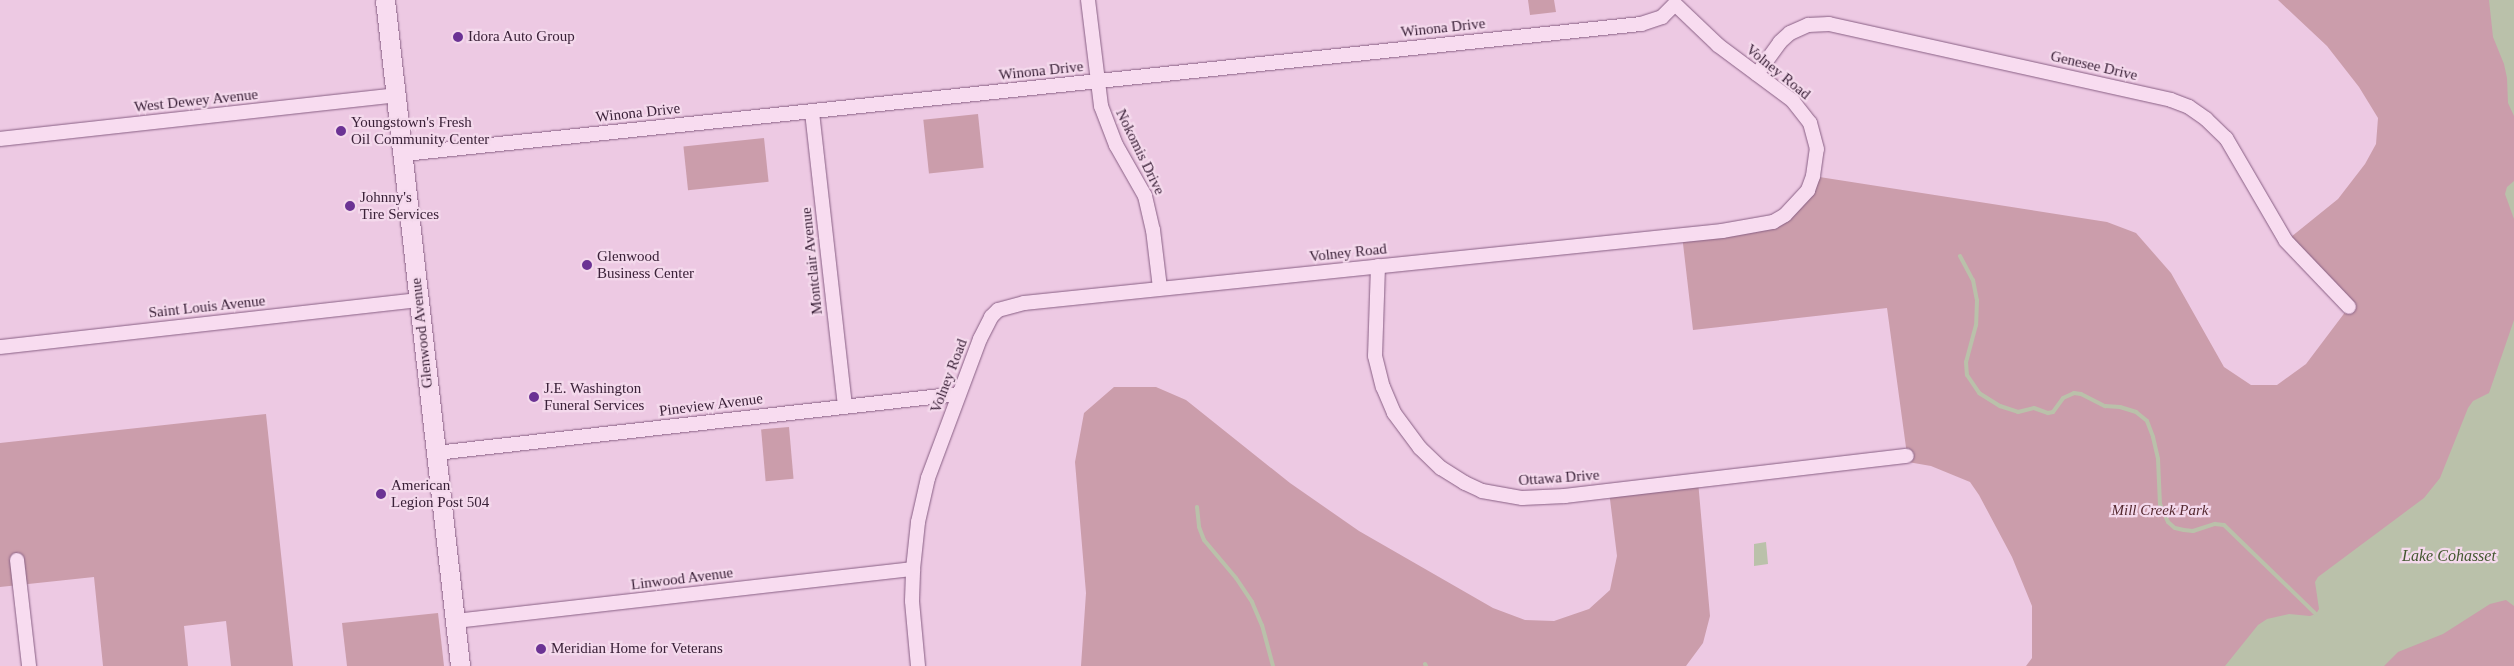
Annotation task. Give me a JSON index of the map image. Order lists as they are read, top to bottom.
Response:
{
  "streets": {
    "main road": ["Glenwood Avenue"],
    "street": [
      "Winona Drive",
      "Genesee Drive",
      "Volney Road",
      "West Dewey Avenue",
      "Nokomis Drive",
      "Montclair Avenue",
      "Saint Louis Avenue",
      "Pineview Avenue",
      "Ottawa Drive",
      "Linwood Avenue"
    ]
  },
  "crossings": [
    ["Winona Drive", "Volney Road"],
    ["Winona Drive", "Nokomis Drive"],
    ["Winona Drive", "Montclair Avenue"],
    ["Winona Drive", "Glenwood Avenue"],
    ["Genesee Drive", "Volney Road"],
    ["Volney Road", "Nokomis Drive"],
    ["Volney Road", "Pineview Avenue"],
    ["Volney Road", "Ottawa Drive"],
    ["Volney Road", "Linwood Avenue"],
    ["West Dewey Avenue", "Glenwood Avenue"],
    ["Montclair Avenue", "Pineview Avenue"],
    ["Saint Louis Avenue", "Glenwood Avenue"],
    ["Glenwood Avenue", "Pineview Avenue"],
    ["Glenwood Avenue", "Linwood Avenue"]
  ],
  "water": ["Lake Cohasset"],
  "parks": ["Mill Creek Park"],
  "places": [
    "Idora Auto Group",
    "Youngstown's Fresh Oil Community Center",
    "Johnny's Tire Services",
    "Glenwood Business Center",
    "J.E. Washington Funeral Services",
    "American Legion Post 504",
    "Meridian Home for Veterans"
  ]
}
